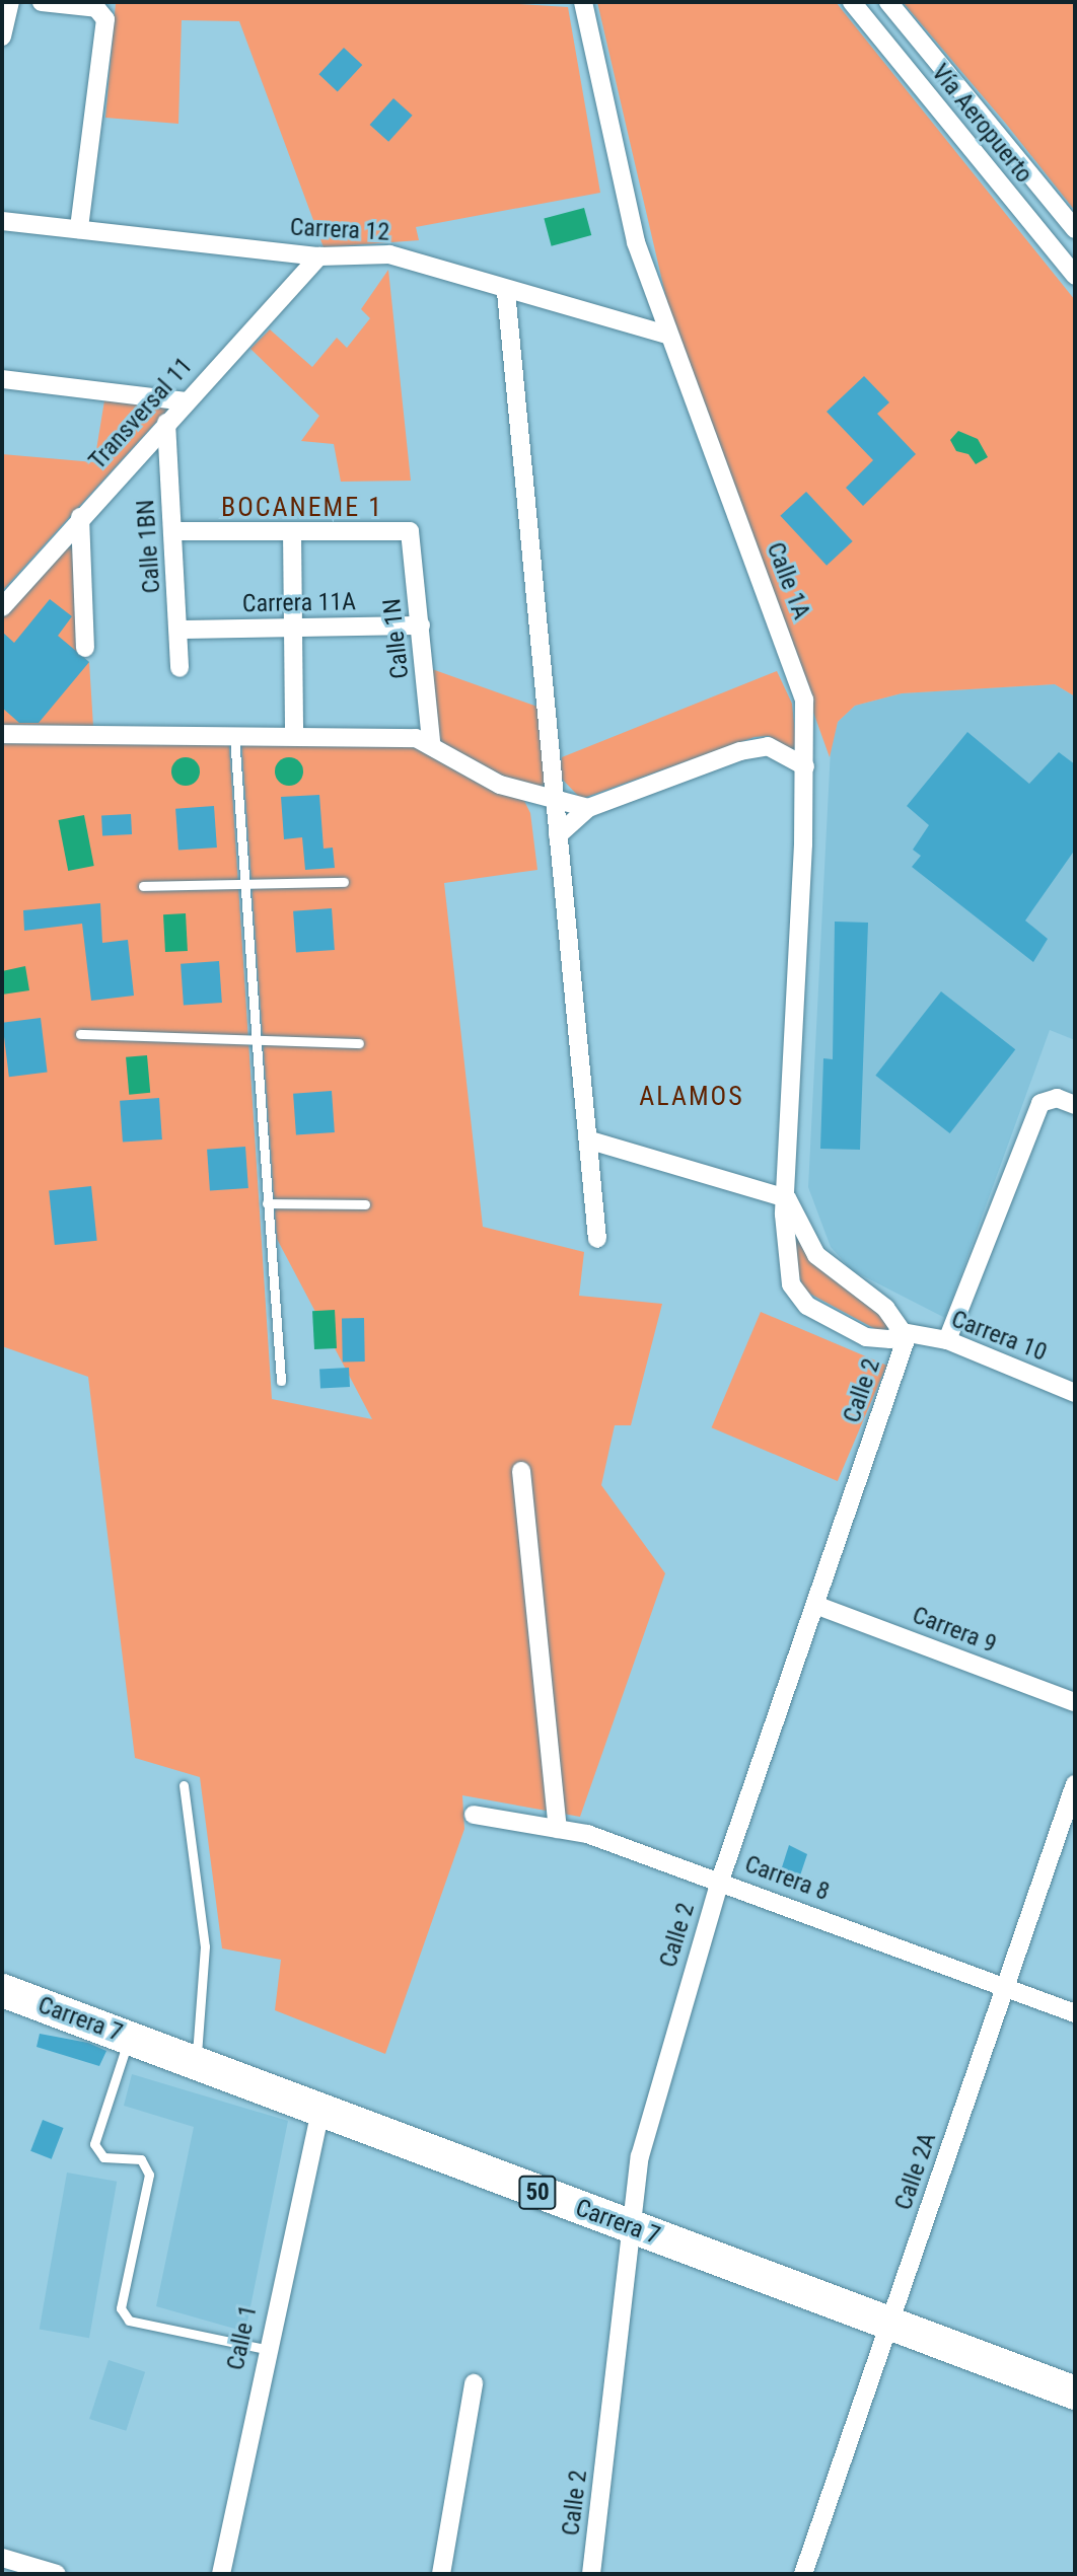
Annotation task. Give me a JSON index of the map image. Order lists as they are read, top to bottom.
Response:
{
  "streets": {
    "highway": ["Carrera 7", "50"],
    "street": [
      "Vía Aeropuerto",
      "Carrera 12",
      "Transversal 11",
      "Calle 1BN",
      "Calle 1A",
      "Carrera 11A",
      "Calle 1N",
      "Carrera 10",
      "Calle 2",
      "Carrera 9",
      "Carrera 8",
      "Calle 2A",
      "Calle 1"
    ]
  },
  "crossings": [
    ["Carrera 12", "Transversal 11"],
    ["Carrera 12", "Calle 1A"],
    ["Transversal 11", "Calle 1BN"],
    ["Calle 1BN", "Carrera 11A"],
    ["Calle 1A", "Carrera 10"],
    ["Carrera 11A", "Calle 1N"],
    ["Carrera 10", "Calle 2"],
    ["Calle 2", "Carrera 9"],
    ["Calle 2", "Carrera 8"],
    ["Calle 2", "Carrera 7"],
    ["Carrera 8", "Calle 2A"],
    ["Carrera 7", "Calle 2A"],
    ["Carrera 7", "Calle 1"]
  ],
  "districts": ["BOCANEME 1", "ALAMOS"]
}
